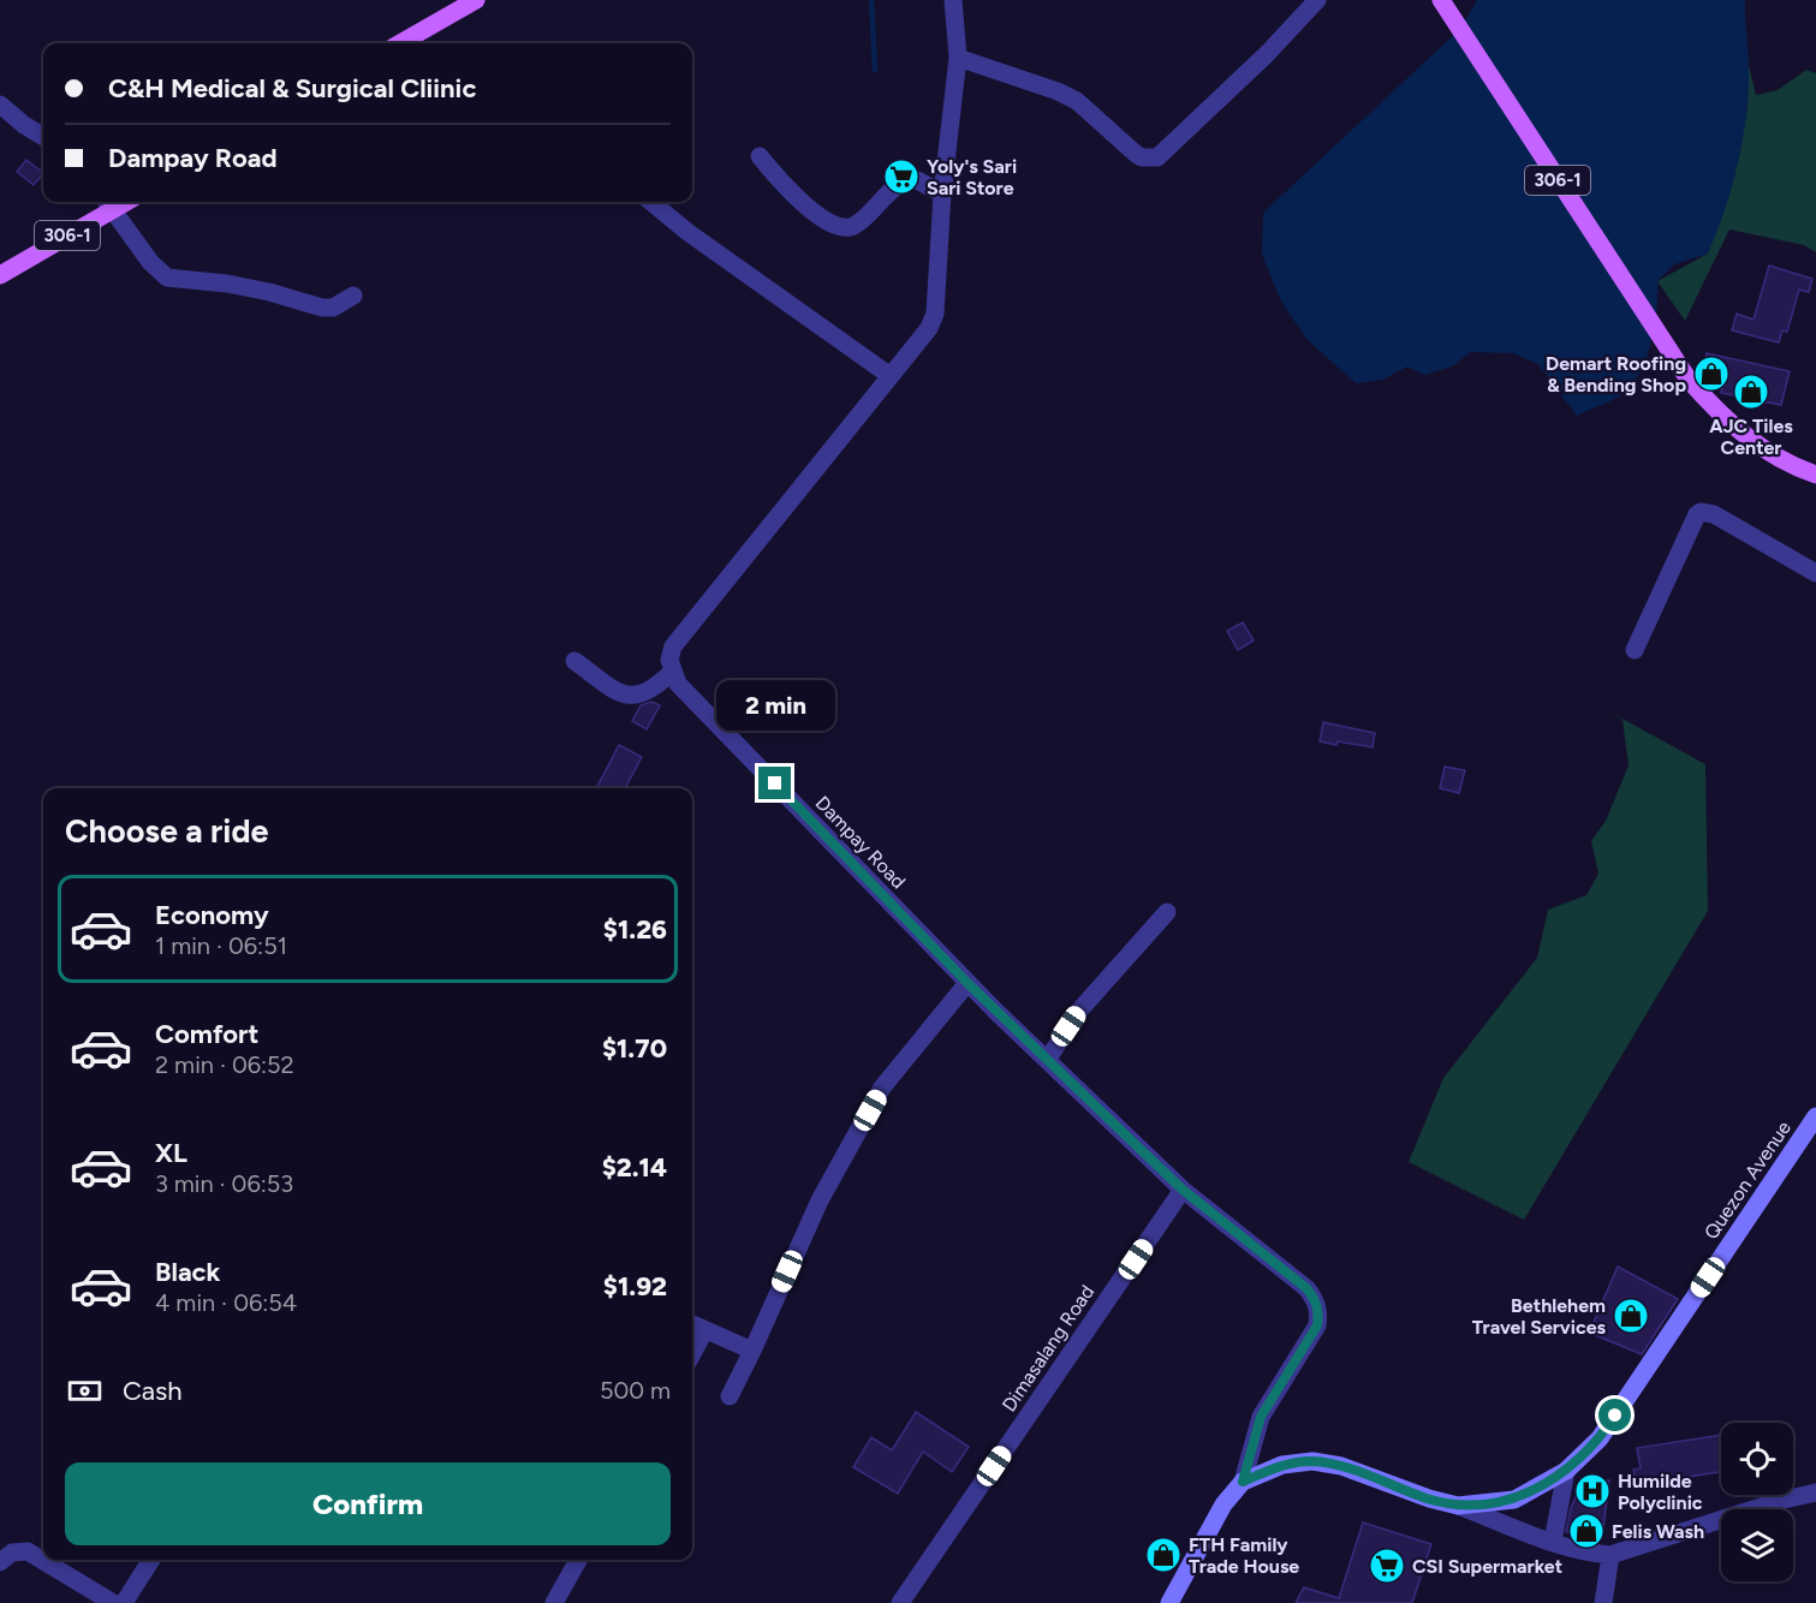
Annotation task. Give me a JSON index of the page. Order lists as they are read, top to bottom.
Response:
{
  "streets": {
    "main road": ["306-1", "Quezon Avenue"],
    "street": ["Dampay Road", "Dimasalang Road"]
  },
  "crossings": [
    ["Dampay Road", "Quezon Avenue"],
    ["Dampay Road", "Dimasalang Road"]
  ],
  "places": {
    "supermarket": ["Yoly's Sari Sari Store", "CSI Supermarket"],
    "shop": [
      "Demart Roofing & Bending Shop",
      "AJC Tiles Center",
      "Bethlehem Travel Services",
      "Felis Wash",
      "FTH Family Trade House"
    ],
    "hospital": ["Humilde Polyclinic"]
  },
  "page": {
    "banner": ["C&H Medical & Surgical Cliinic", "Dampay Road"],
    "bubble": "2 min",
    "heading": "Choose a ride",
    "list": [
      {
        "name": "Economy",
        "note": "1 min · 06:51",
        "value": "$1.26"
      },
      {
        "name": "Comfort",
        "note": "2 min · 06:52",
        "value": "$1.70"
      },
      {
        "name": "XL",
        "note": "3 min · 06:53",
        "value": "$2.14"
      },
      {
        "name": "Black",
        "note": "4 min · 06:54",
        "value": "$1.92"
      }
    ],
    "pay": ["Cash", "500 m"],
    "buttons": "Confirm"
  }
}
